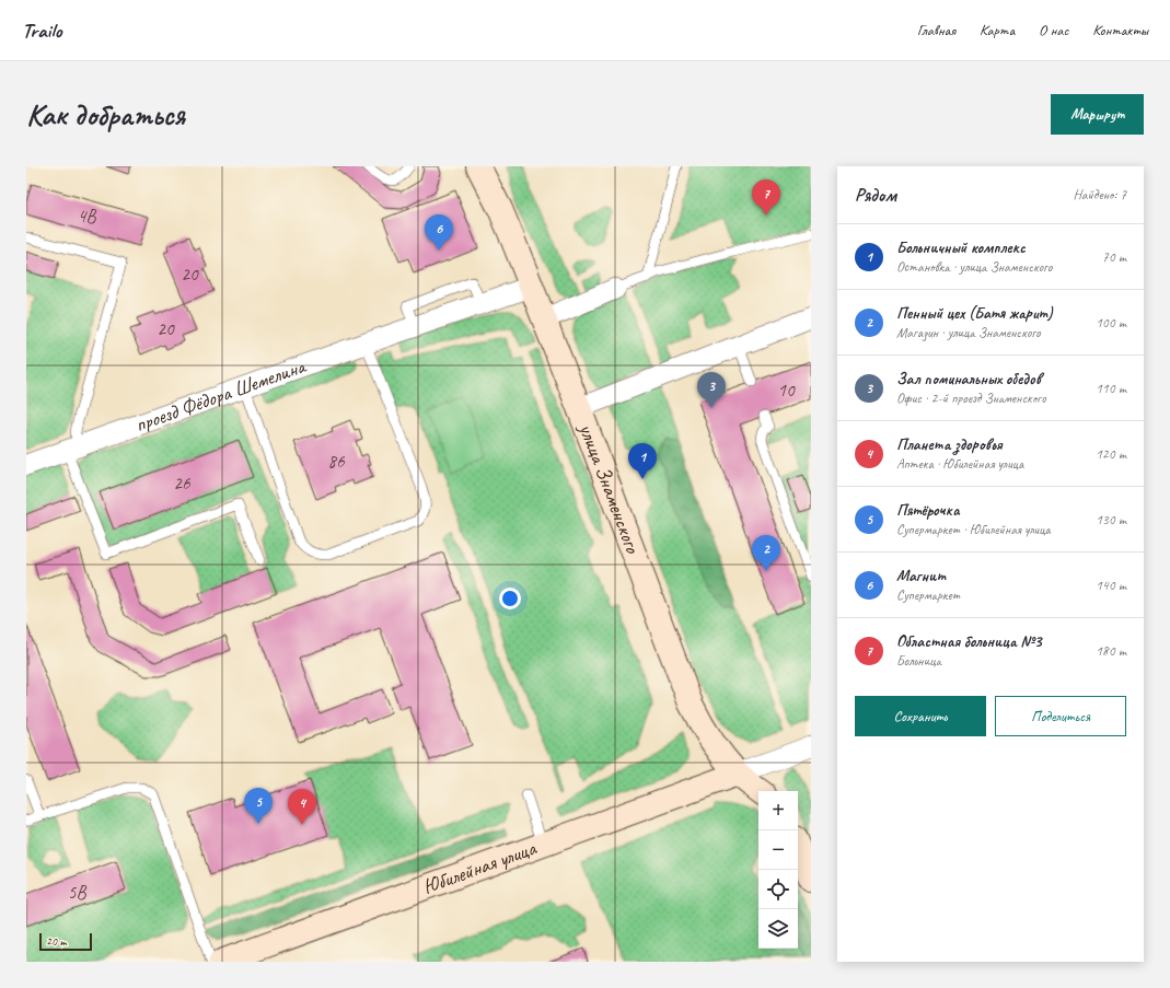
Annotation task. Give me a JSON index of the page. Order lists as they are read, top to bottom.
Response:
{
  "streets": {
    "main road": ["улица Знаменского", "Юбилейная улица"],
    "street": ["проезд Фёдора Шемелина"]
  },
  "crossings": [
    ["проезд Фёдора Шемелина", "улица Знаменского"],
    ["улица Знаменского", "Юбилейная улица"]
  ],
  "house_numbers": [
    "4В",
    "20",
    "20",
    "10",
    "86",
    "26",
    "5В"
  ],
  "scale_bar": "20 m",
  "page": {
    "header": "Trailo",
    "nav": [
      "Главная",
      "Карта",
      "О нас",
      "Контакты"
    ],
    "buttons": [
      "Маршрут",
      ["Сохранить", "Поделиться"]
    ],
    "title": "Как добраться",
    "heading": ["Рядом", "Найдено: 7"],
    "pins": [
      "7",
      "6",
      "3",
      "1",
      "2",
      "5",
      "4"
    ],
    "list": [
      {
        "mark": "1",
        "name": "Больничный комплекс",
        "note": "Остановка · улица Знаменского",
        "value": "70 m"
      },
      {
        "mark": "2",
        "name": "Пенный цех (Батя жарит)",
        "note": "Магазин · улица Знаменского",
        "value": "100 m"
      },
      {
        "mark": "3",
        "name": "Зал поминальных обедов",
        "note": "Офис · 2-й проезд Знаменского",
        "value": "110 m"
      },
      {
        "mark": "4",
        "name": "Планета здоровья",
        "note": "Аптека · Юбилейная улица",
        "value": "120 m"
      },
      {
        "mark": "5",
        "name": "Пятёрочка",
        "note": "Супермаркет · Юбилейная улица",
        "value": "130 m"
      },
      {
        "mark": "6",
        "name": "Магнит",
        "note": "Супермаркет",
        "value": "140 m"
      },
      {
        "mark": "7",
        "name": "Областная больница №3",
        "note": "Больница",
        "value": "180 m"
      }
    ],
    "map_buttons": ["+", "−"],
    "scale": "20 m"
  }
}
